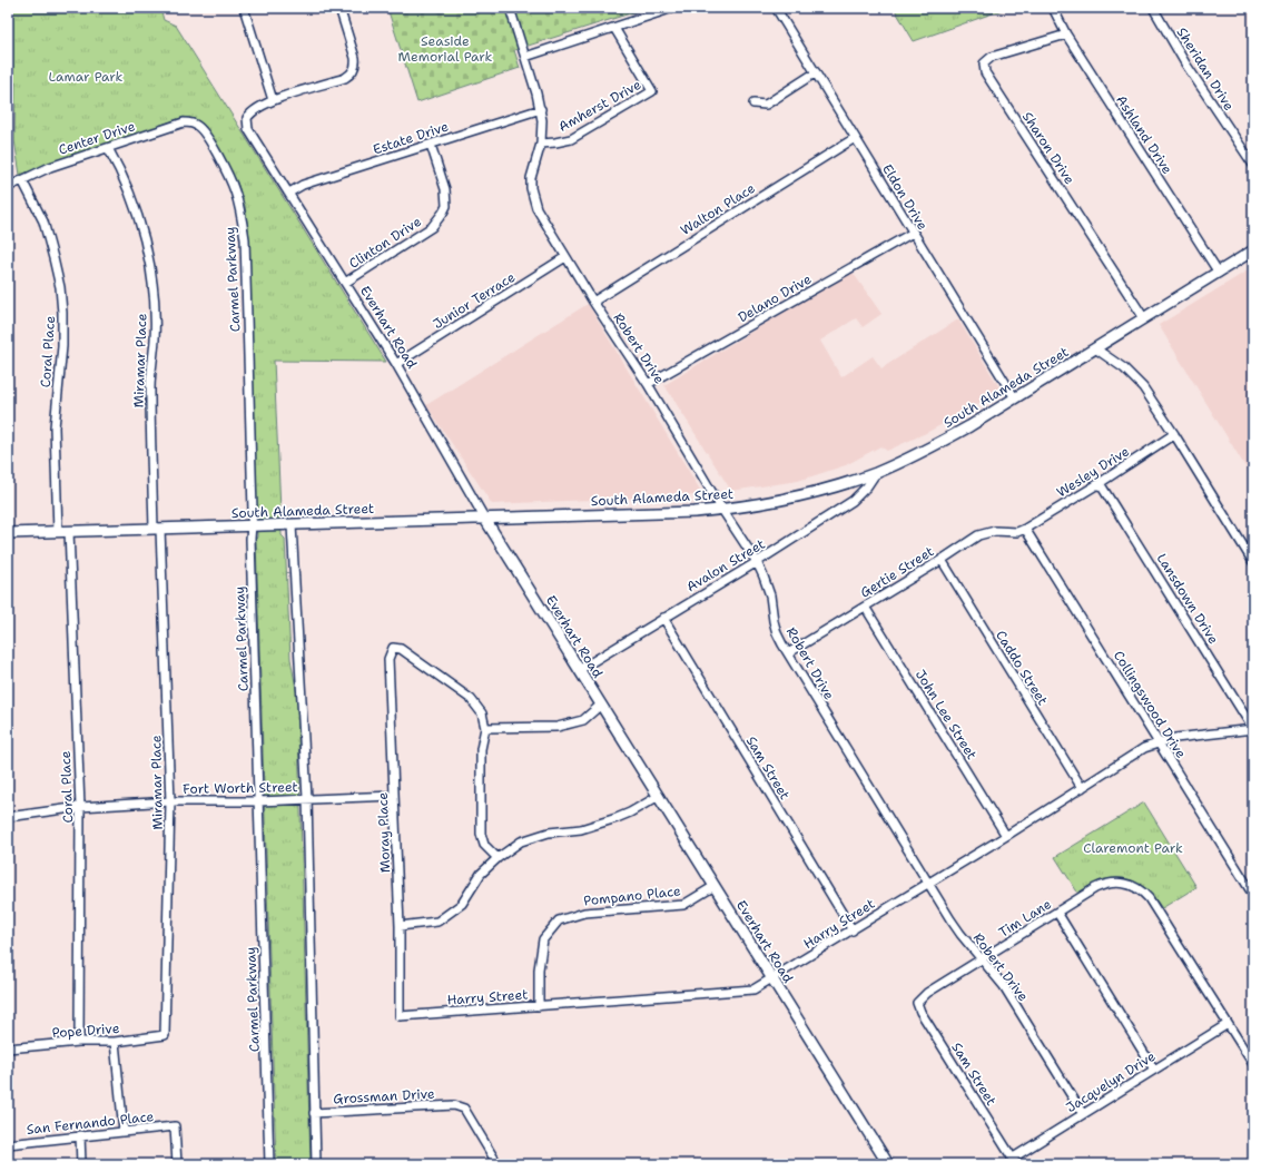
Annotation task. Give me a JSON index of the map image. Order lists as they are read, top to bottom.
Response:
{
  "streets": {
    "main road": ["Everhart Road", "South Alameda Street"],
    "street": [
      "Sheridan Drive",
      "Amherst Drive",
      "Ashland Drive",
      "Center Drive",
      "Estate Drive",
      "Sharon Drive",
      "Eldon Drive",
      "Walton Place",
      "Clinton Drive",
      "Carmel Parkway",
      "Delano Drive",
      "Junior Terrace",
      "Robert Drive",
      "Coral Place",
      "Miramar Place",
      "Wesley Drive",
      "Avalon Street",
      "Gertie Street",
      "Lansdown Drive",
      "Caddo Street",
      "Collingswood Drive",
      "John Lee Street",
      "Sam Street",
      "Fort Worth Street",
      "Moray Place",
      "Pompano Place",
      "Tim Lane",
      "Harry Street",
      "Pope Drive",
      "Jacquelyn Drive",
      "Grossman Drive",
      "San Fernando Place"
    ]
  },
  "crossings": [
    ["Amherst Drive", "Robert Drive"],
    ["Ashland Drive", "Sharon Drive"],
    ["Ashland Drive", "South Alameda Street"],
    ["Center Drive", "Carmel Parkway"],
    ["Center Drive", "Coral Place"],
    ["Center Drive", "Miramar Place"],
    ["Estate Drive", "Clinton Drive"],
    ["Estate Drive", "Everhart Road"],
    ["Estate Drive", "Robert Drive"],
    ["Sharon Drive", "South Alameda Street"],
    ["Eldon Drive", "Walton Place"],
    ["Eldon Drive", "Delano Drive"],
    ["Eldon Drive", "South Alameda Street"],
    ["Walton Place", "Robert Drive"],
    ["Clinton Drive", "Everhart Road"],
    ["Carmel Parkway", "South Alameda Street"],
    ["Carmel Parkway", "Fort Worth Street"],
    ["Delano Drive", "Robert Drive"],
    ["Junior Terrace", "Everhart Road"],
    ["Junior Terrace", "Robert Drive"],
    ["Everhart Road", "South Alameda Street"],
    ["Everhart Road", "Avalon Street"],
    ["Everhart Road", "Pompano Place"],
    ["Everhart Road", "Harry Street"],
    ["Robert Drive", "South Alameda Street"],
    ["Robert Drive", "Avalon Street"],
    ["Robert Drive", "Gertie Street"],
    ["Robert Drive", "Tim Lane"],
    ["Robert Drive", "Harry Street"],
    ["Robert Drive", "Jacquelyn Drive"],
    ["Coral Place", "South Alameda Street"],
    ["Coral Place", "Fort Worth Street"],
    ["Coral Place", "Pope Drive"],
    ["Miramar Place", "South Alameda Street"],
    ["Miramar Place", "Fort Worth Street"],
    ["Miramar Place", "Pope Drive"],
    ["South Alameda Street", "Avalon Street"],
    ["Wesley Drive", "Gertie Street"],
    ["Wesley Drive", "Lansdown Drive"],
    ["Wesley Drive", "Collingswood Drive"],
    ["Avalon Street", "Sam Street"],
    ["Gertie Street", "Caddo Street"],
    ["Gertie Street", "Collingswood Drive"],
    ["Gertie Street", "John Lee Street"],
    ["Lansdown Drive", "Harry Street"],
    ["Caddo Street", "Harry Street"],
    ["Collingswood Drive", "Harry Street"],
    ["John Lee Street", "Harry Street"],
    ["Sam Street", "Tim Lane"],
    ["Sam Street", "Harry Street"],
    ["Sam Street", "Jacquelyn Drive"],
    ["Fort Worth Street", "Moray Place"],
    ["Moray Place", "Harry Street"],
    ["Pompano Place", "Harry Street"],
    ["Tim Lane", "Jacquelyn Drive"]
  ],
  "parks": ["Seaside Memorial Park", "Lamar Park", "Claremont Park"]
}
